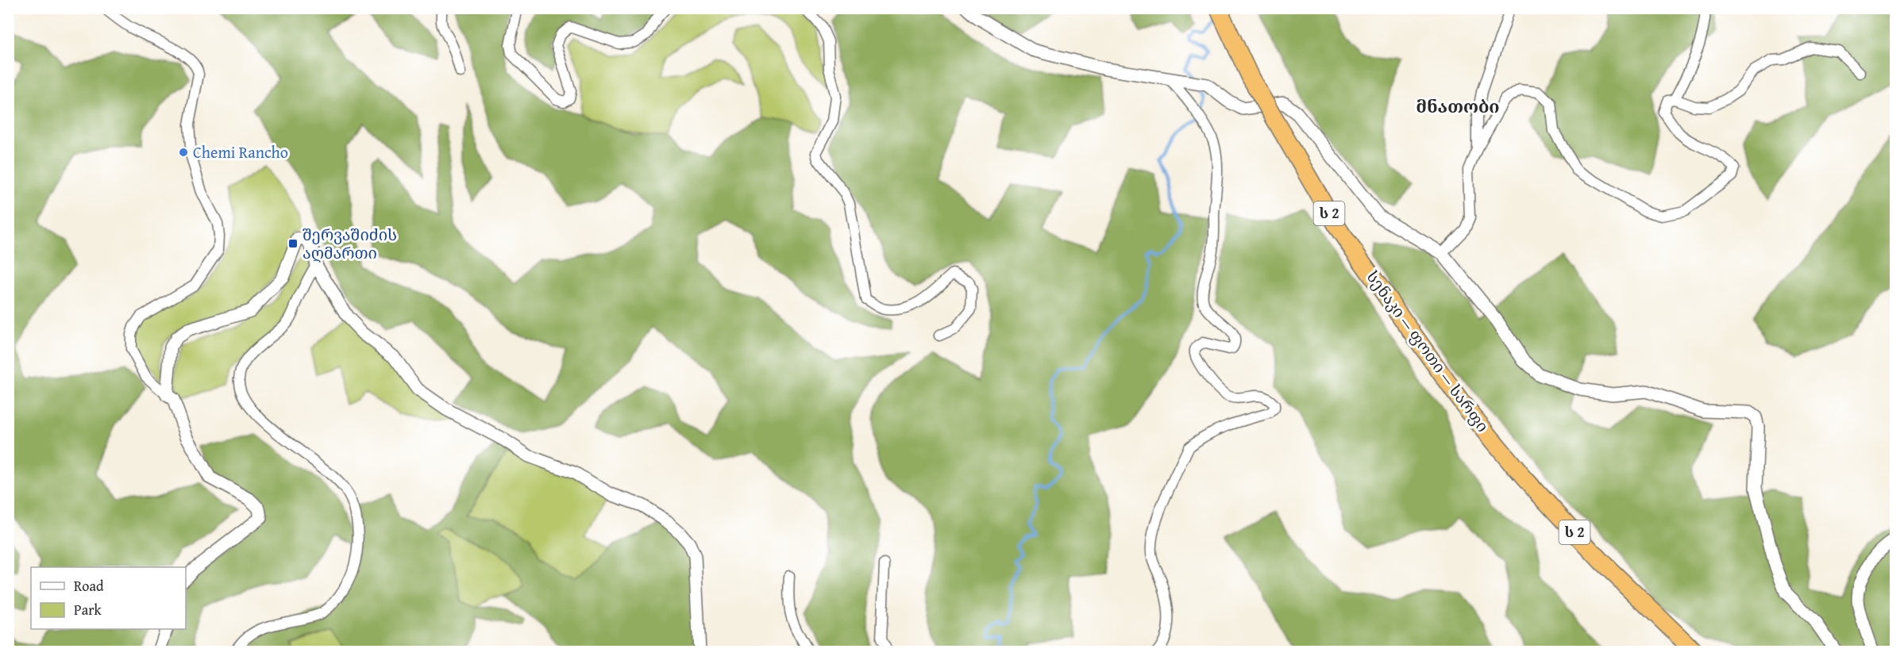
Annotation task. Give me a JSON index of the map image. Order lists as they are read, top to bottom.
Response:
{
  "streets": {
    "highway": ["ს 2", "სენაკი — ფოთი — სარფი"]
  },
  "districts": ["მნათობი"],
  "places": {
    "other": ["Chemi Rancho"],
    "transit": ["შერვაშიძის აღმართი"]
  },
  "legend": ["Road", "Park"]
}
